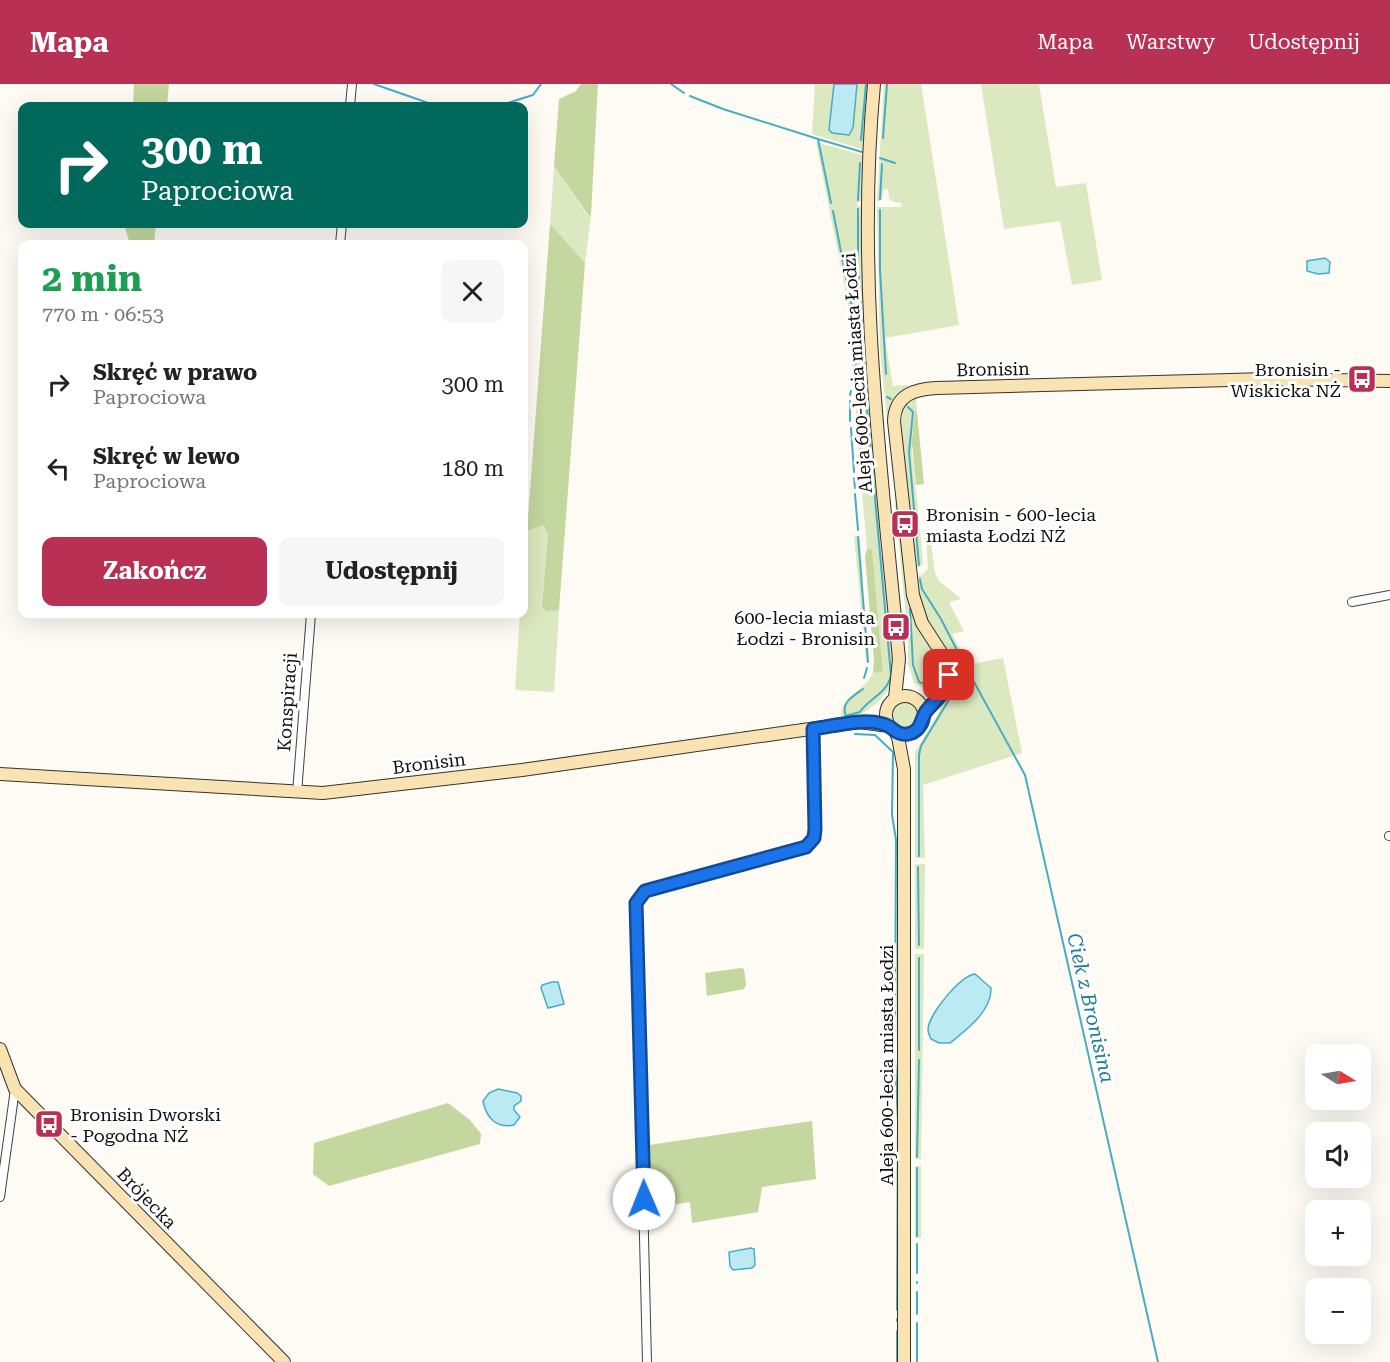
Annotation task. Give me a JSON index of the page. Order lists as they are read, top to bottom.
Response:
{
  "streets": {
    "street": [
      "Bronisin",
      "Aleja 600-lecia miasta Łodzi",
      "Konspiracji",
      "Brójecka"
    ]
  },
  "crossings": [
    ["Bronisin", "Aleja 600-lecia miasta Łodzi"],
    ["Bronisin", "Konspiracji"]
  ],
  "water": ["Ciek z Bronisina"],
  "places": {
    "bus stop": [
      "Bronisin - Wiskicka NŻ",
      "Bronisin - 600-lecia miasta Łodzi NŻ",
      "600-lecia miasta Łodzi - Bronisin",
      "Bronisin Dworski - Pogodna NŻ"
    ]
  },
  "north": "right",
  "page": {
    "header": "Mapa",
    "nav": ["Mapa", "Warstwy", "Udostępnij"],
    "turn": ["300 m", "Paprociowa"],
    "heading": ["2 min", "770 m · 06:53"],
    "list": [
      {
        "name": "Skręć w prawo",
        "note": "Paprociowa",
        "value": "300 m"
      },
      {
        "name": "Skręć w lewo",
        "note": "Paprociowa",
        "value": "180 m"
      }
    ],
    "buttons": ["Zakończ", "Udostępnij"],
    "map_buttons": ["+", "−"]
  }
}
